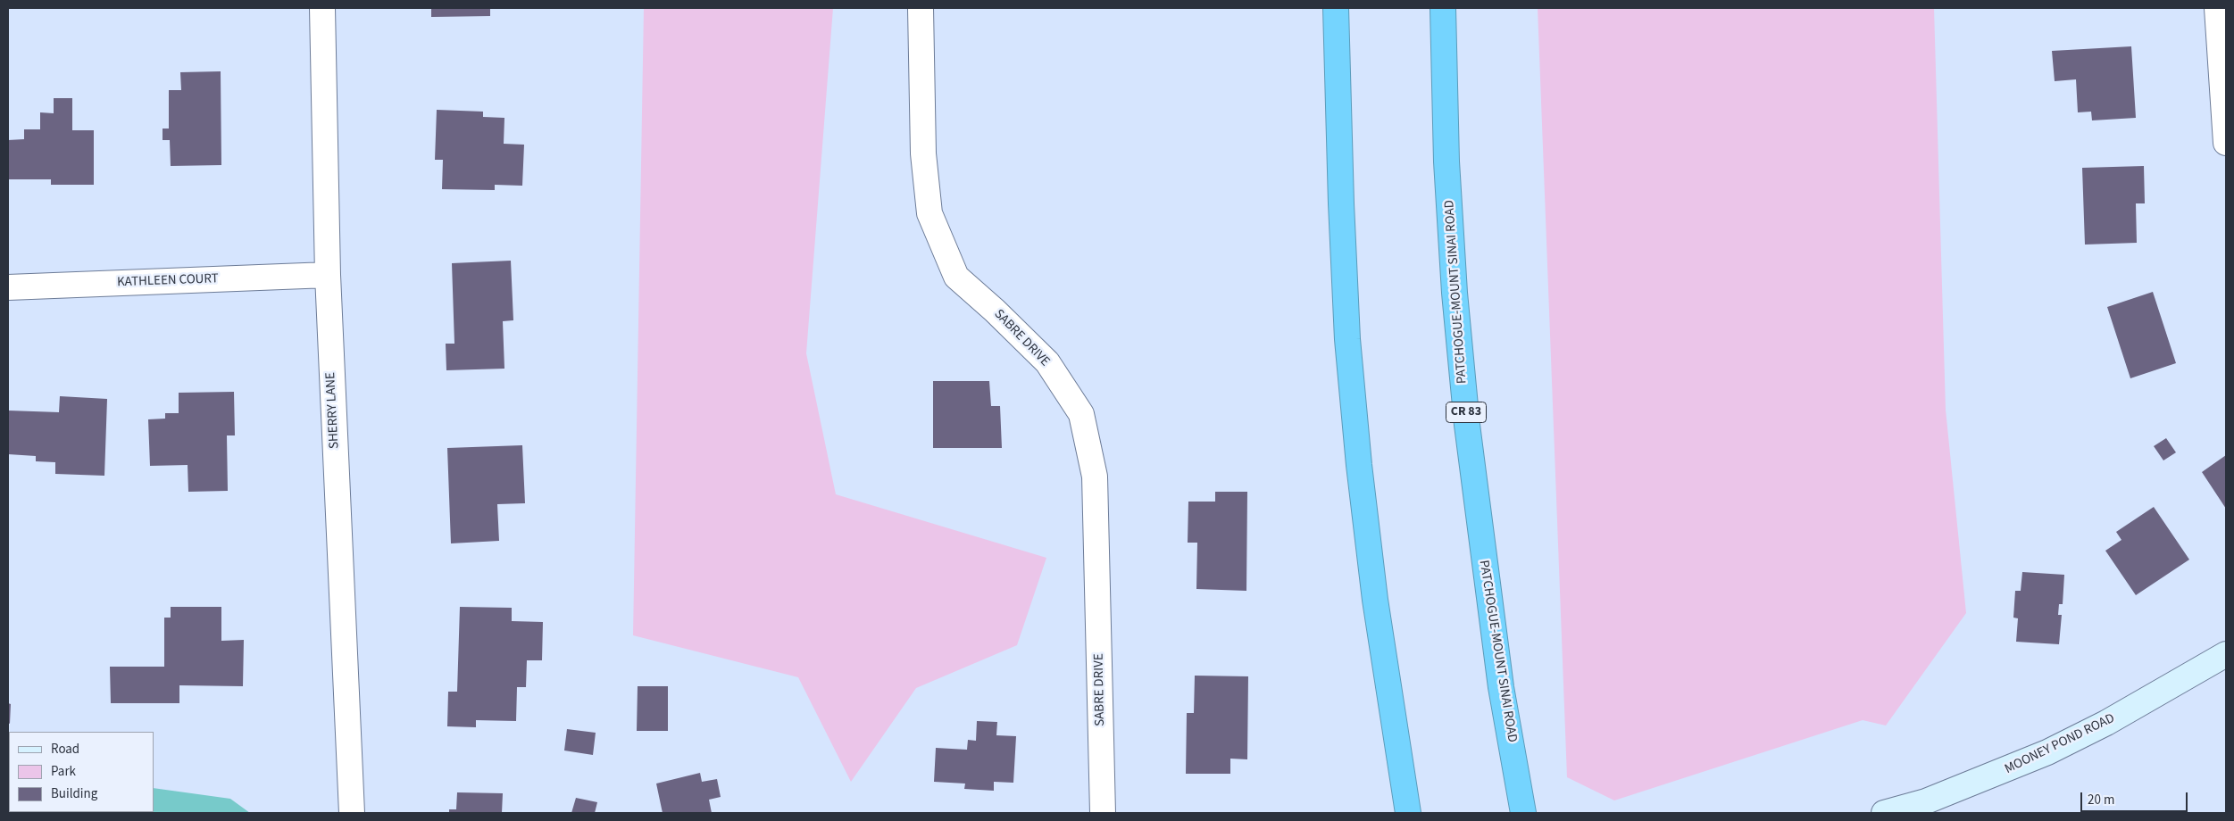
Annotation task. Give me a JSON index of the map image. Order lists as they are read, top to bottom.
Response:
{
  "streets": {
    "highway": ["PATCHOGUE-MOUNT SINAI ROAD", "CR 83"],
    "street": [
      "KATHLEEN COURT",
      "SABRE DRIVE",
      "SHERRY LANE",
      "MOONEY POND ROAD"
    ]
  },
  "crossings": [
    ["KATHLEEN COURT", "SHERRY LANE"]
  ],
  "legend": ["Road", "Park", "Building"],
  "scale_bar": "20 m"
}
